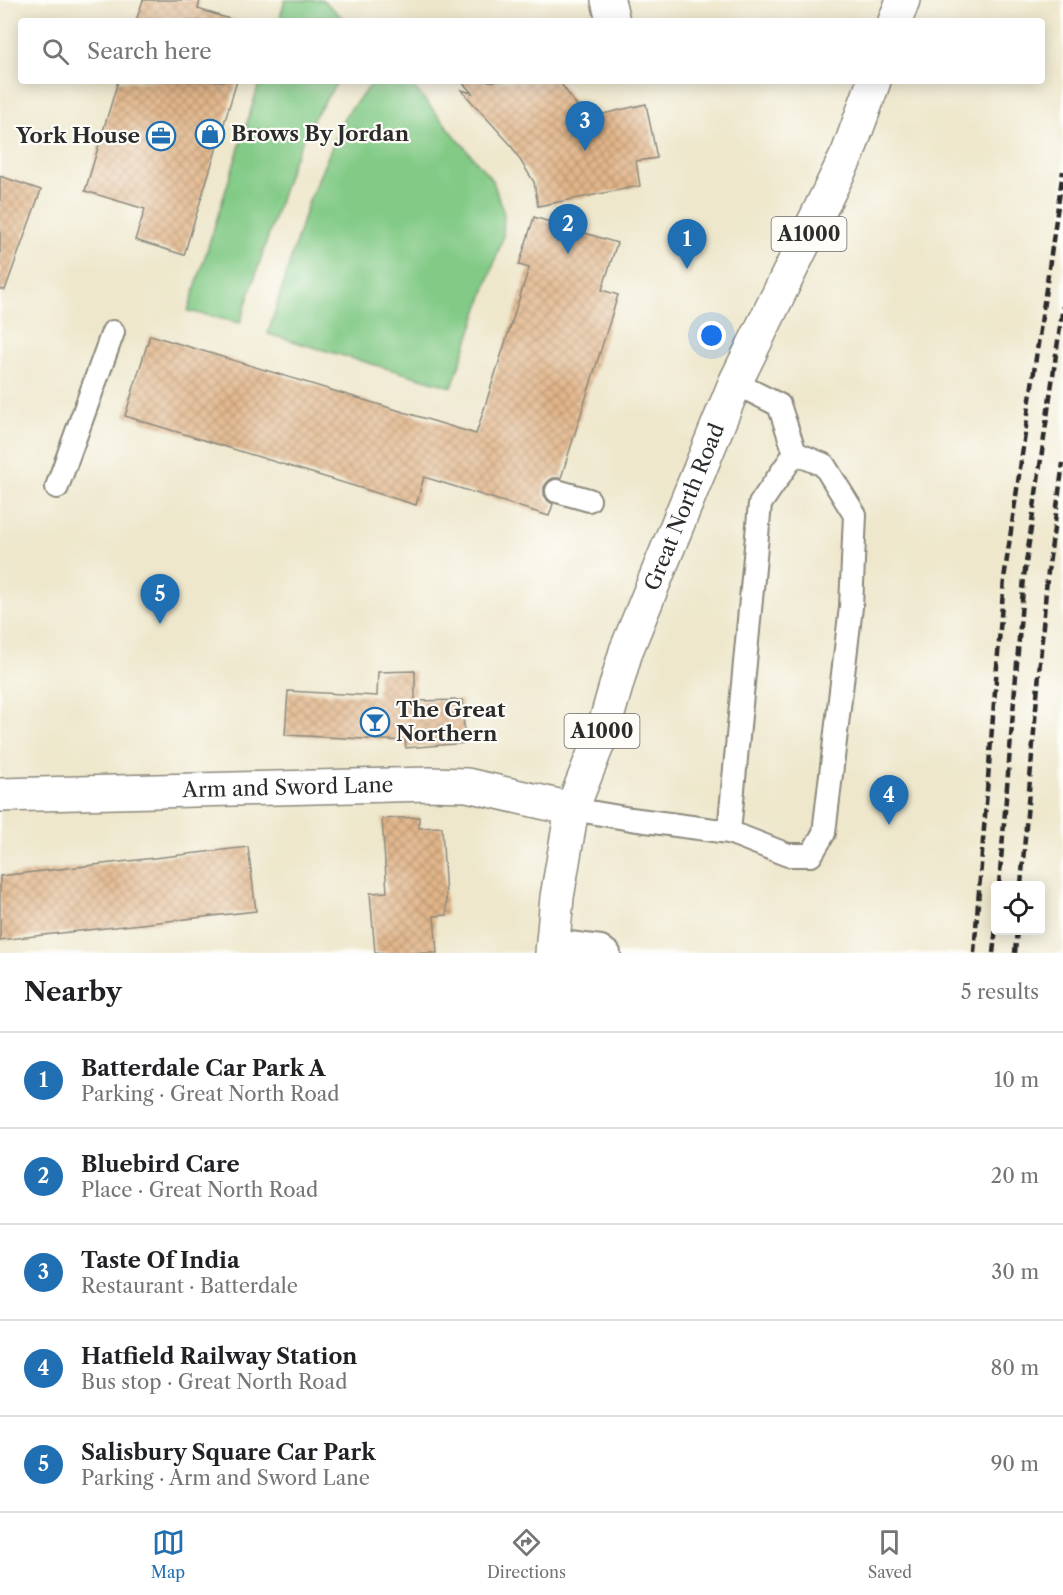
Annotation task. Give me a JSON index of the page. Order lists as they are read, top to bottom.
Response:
{
  "streets": {
    "main road": ["A1000", "Great North Road", "Arm and Sword Lane"]
  },
  "crossings": [
    ["Great North Road", "Arm and Sword Lane"]
  ],
  "places": {
    "shop": ["Brows By Jordan"],
    "office": ["York House"],
    "bar": ["The Great Northern"]
  },
  "page": {
    "search": "Search here",
    "pins": [
      "3",
      "2",
      "1",
      "5",
      "4"
    ],
    "heading": ["Nearby", "5 results"],
    "list": [
      {
        "mark": "1",
        "name": "Batterdale Car Park A",
        "note": "Parking · Great North Road",
        "value": "10 m"
      },
      {
        "mark": "2",
        "name": "Bluebird Care",
        "note": "Place · Great North Road",
        "value": "20 m"
      },
      {
        "mark": "3",
        "name": "Taste Of India",
        "note": "Restaurant · Batterdale",
        "value": "30 m"
      },
      {
        "mark": "4",
        "name": "Hatfield Railway Station",
        "note": "Bus stop · Great North Road",
        "value": "80 m"
      },
      {
        "mark": "5",
        "name": "Salisbury Square Car Park",
        "note": "Parking · Arm and Sword Lane",
        "value": "90 m"
      }
    ],
    "nav": ["Map", "Directions", "Saved"]
  }
}
